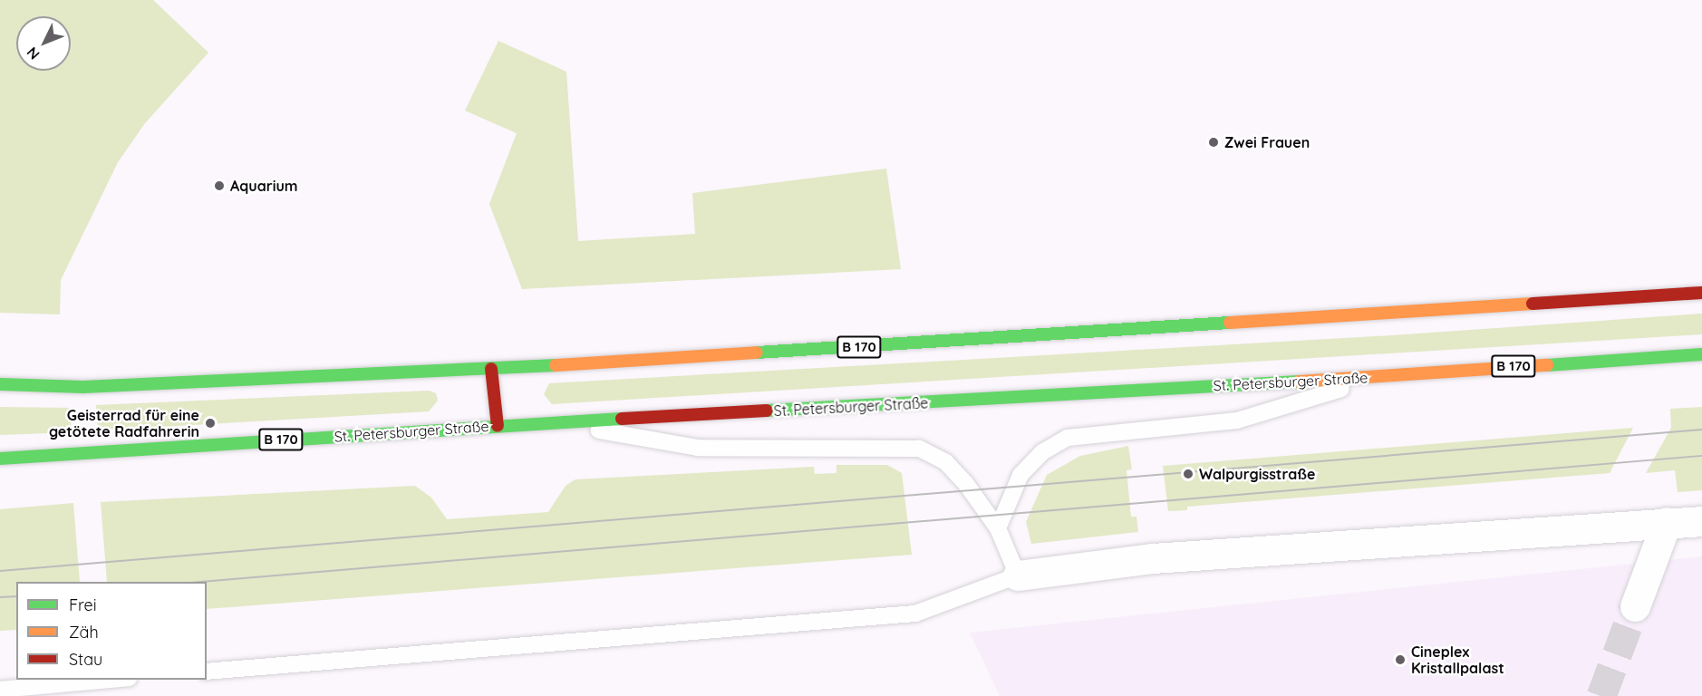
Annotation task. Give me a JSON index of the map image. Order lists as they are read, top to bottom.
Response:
{
  "streets": {
    "main road": ["B 170", "St. Petersburger Straße"]
  },
  "places": [
    "Zwei Frauen",
    "Aquarium",
    "Geisterrad für eine getötete Radfahrerin",
    "Walpurgisstraße",
    "Cineplex Kristallpalast"
  ],
  "legend": ["Frei", "Zäh", "Stau"],
  "north": "bottom left"
}
